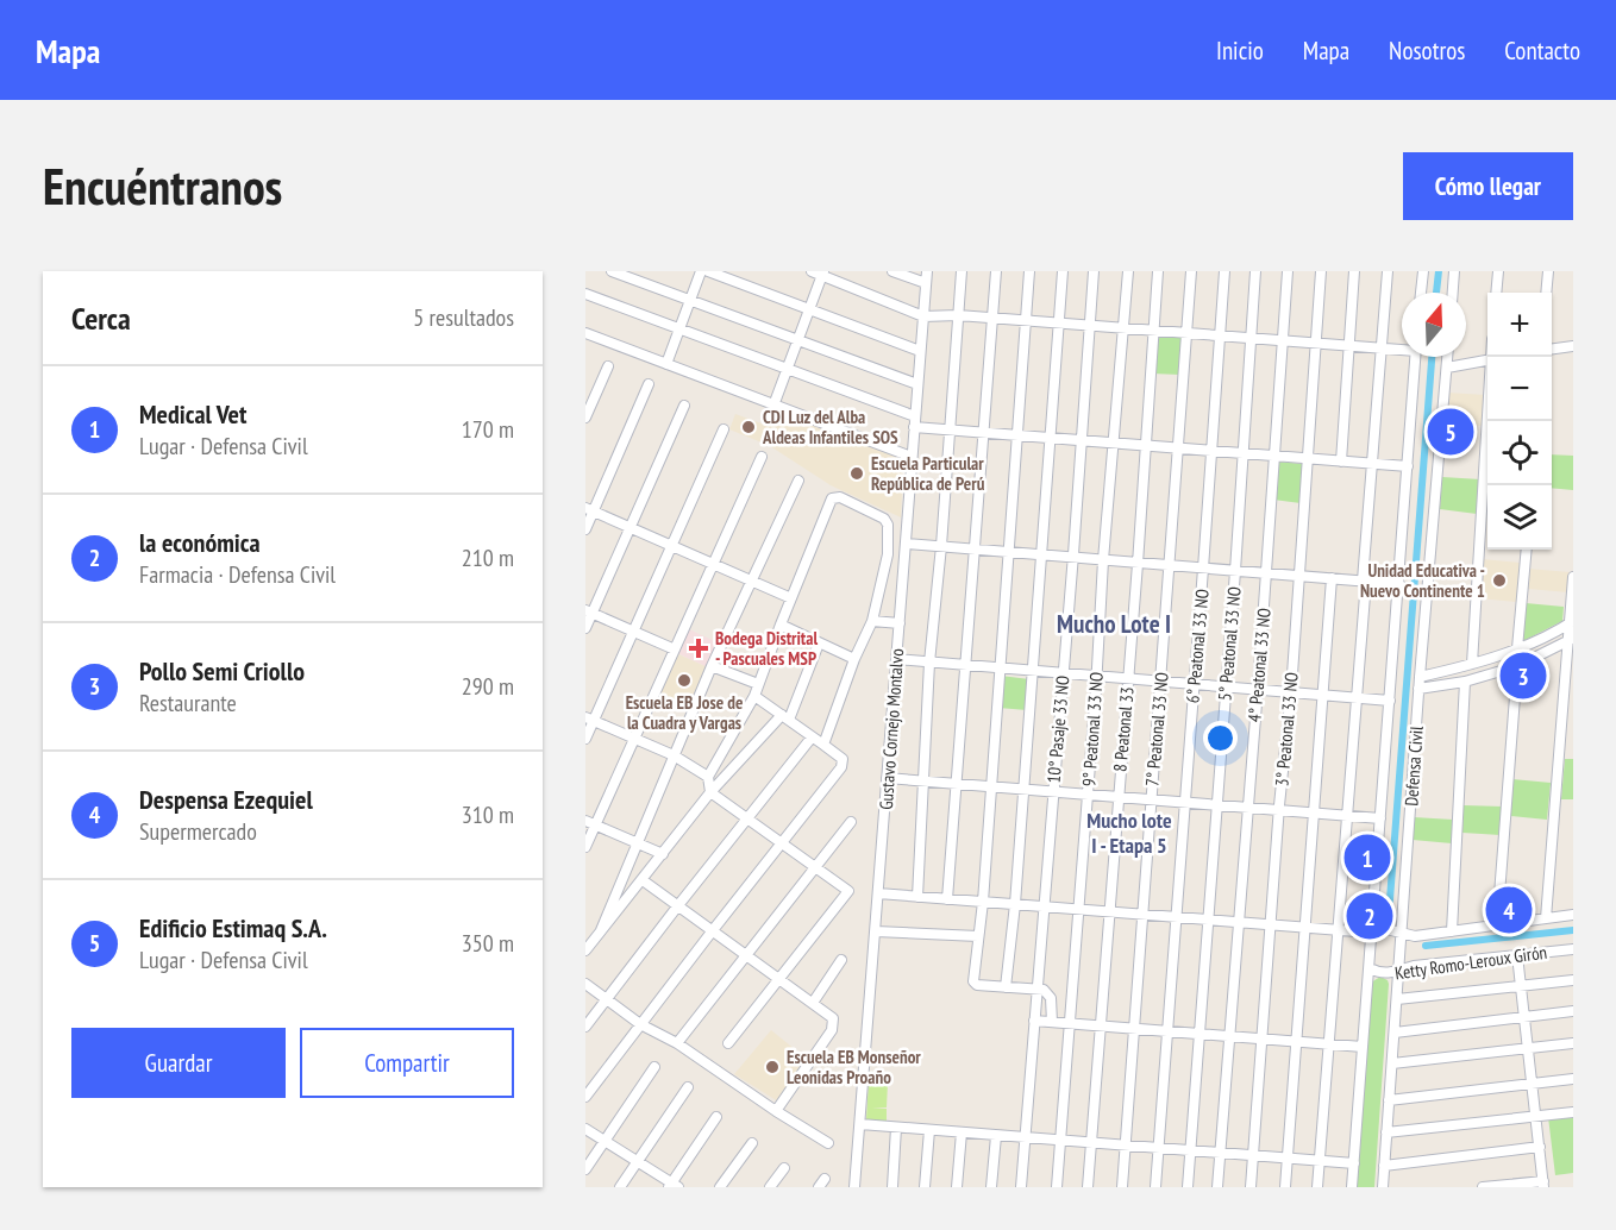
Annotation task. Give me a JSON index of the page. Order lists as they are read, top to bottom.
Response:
{
  "streets": {
    "street": [
      "5° Peatonal 33 NO",
      "6° Peatonal 33 NO",
      "4° Peatonal 33 NO",
      "Gustavo Cornejo Montalvo",
      "10° Pasaje 33 NO",
      "9° Peatonal 33 NO",
      "8 Peatonal 33",
      "7° Peatonal 33 NO",
      "3° Peatonal 33 NO",
      "Defensa Civil",
      "Ketty Romo-Leroux Girón"
    ]
  },
  "crossings": [
    ["5° Peatonal 33 NO", "Ketty Romo-Leroux Girón"],
    ["6° Peatonal 33 NO", "Ketty Romo-Leroux Girón"],
    ["4° Peatonal 33 NO", "Ketty Romo-Leroux Girón"],
    ["Gustavo Cornejo Montalvo", "Ketty Romo-Leroux Girón"],
    ["10° Pasaje 33 NO", "Ketty Romo-Leroux Girón"],
    ["9° Peatonal 33 NO", "Ketty Romo-Leroux Girón"],
    ["8 Peatonal 33", "Ketty Romo-Leroux Girón"],
    ["7° Peatonal 33 NO", "Ketty Romo-Leroux Girón"],
    ["3° Peatonal 33 NO", "Ketty Romo-Leroux Girón"],
    ["Defensa Civil", "Ketty Romo-Leroux Girón"]
  ],
  "districts": ["Mucho Lote I", "Mucho lote I - Etapa 5"],
  "places": {
    "other": [
      "CDI Luz del Alba Aldeas Infantiles SOS",
      "Escuela Particular República de Perú",
      "Unidad Educativa - Nuevo Continente 1",
      "Escuela EB Jose de la Cuadra y Vargas",
      "Escuela EB Monseñor Leonidas Proaño"
    ],
    "health": ["Bodega Distrital - Pascuales MSP"]
  },
  "north": "top",
  "page": {
    "header": "Mapa",
    "nav": [
      "Inicio",
      "Mapa",
      "Nosotros",
      "Contacto"
    ],
    "buttons": [
      "Cómo llegar",
      ["Guardar", "Compartir"]
    ],
    "title": "Encuéntranos",
    "heading": ["Cerca", "5 resultados"],
    "map_buttons": ["+", "−"],
    "list": [
      {
        "mark": "1",
        "name": "Medical Vet",
        "note": "Lugar · Defensa Civil",
        "value": "170 m"
      },
      {
        "mark": "2",
        "name": "la económica",
        "note": "Farmacia · Defensa Civil",
        "value": "210 m"
      },
      {
        "mark": "3",
        "name": "Pollo Semi Criollo",
        "note": "Restaurante",
        "value": "290 m"
      },
      {
        "mark": "4",
        "name": "Despensa Ezequiel",
        "note": "Supermercado",
        "value": "310 m"
      },
      {
        "mark": "5",
        "name": "Edificio Estimaq S.A.",
        "note": "Lugar · Defensa Civil",
        "value": "350 m"
      }
    ],
    "pins": [
      "5",
      "3",
      "1",
      "4",
      "2"
    ]
  }
}
